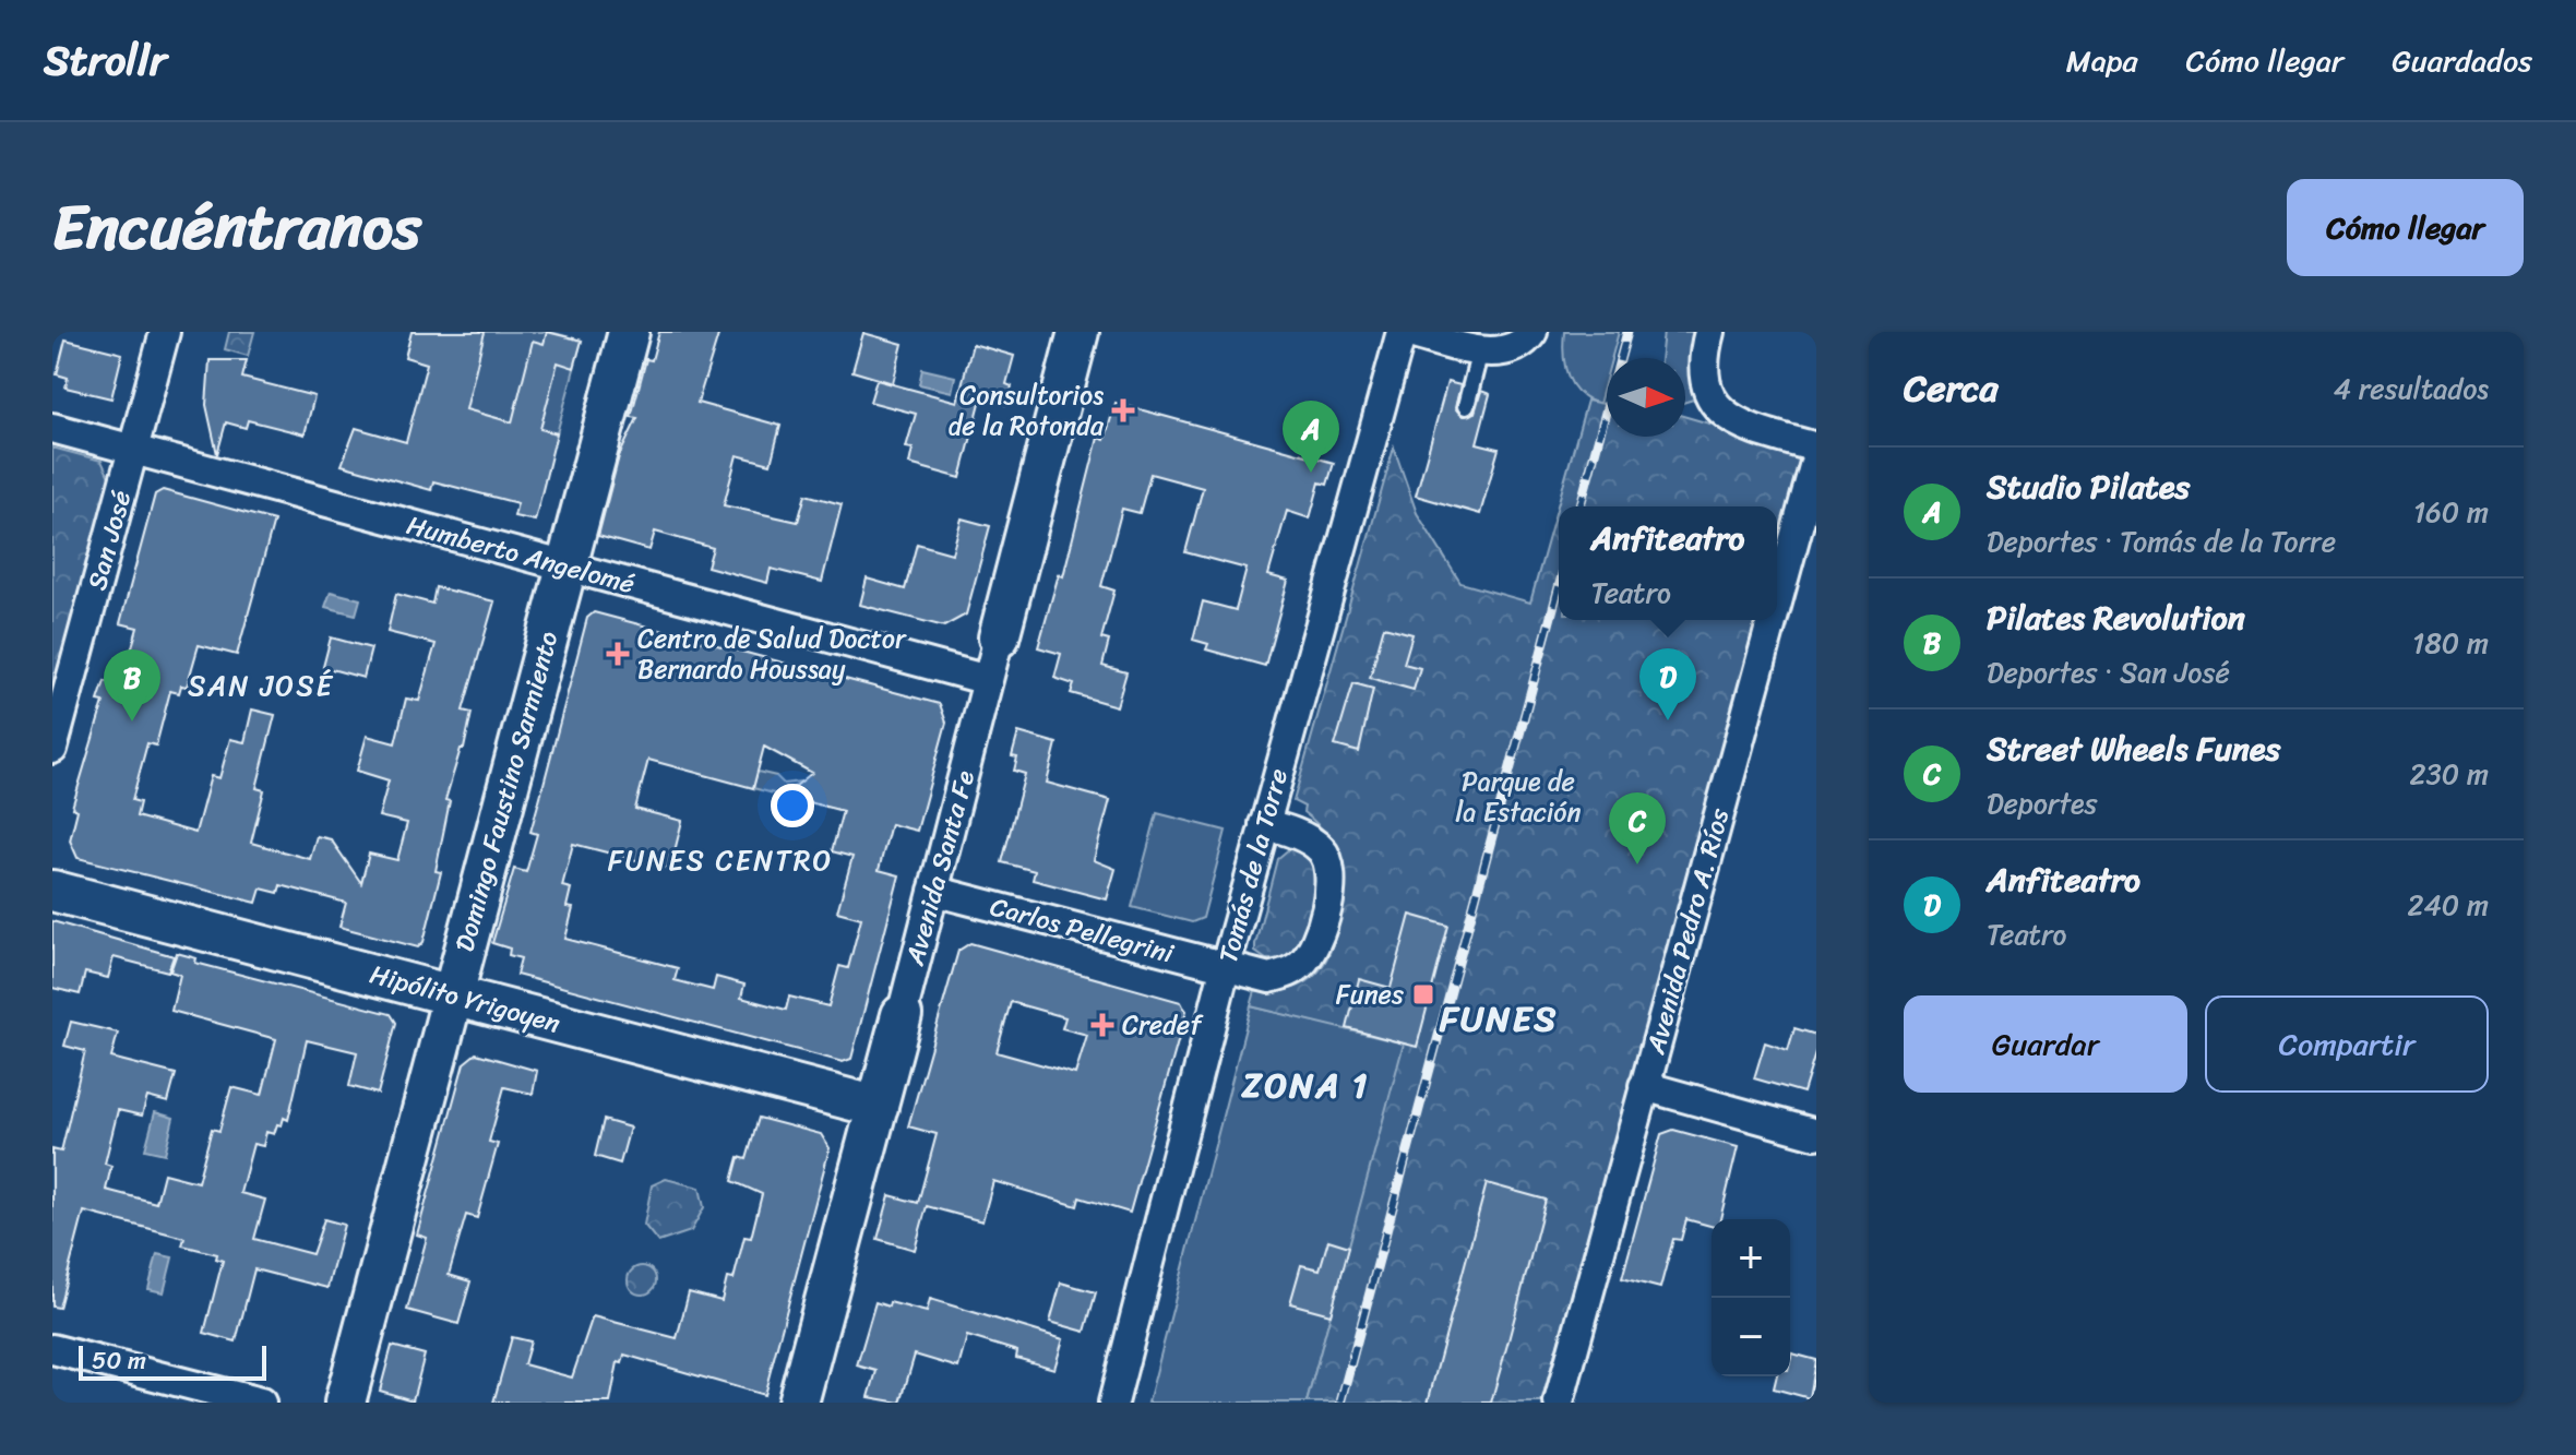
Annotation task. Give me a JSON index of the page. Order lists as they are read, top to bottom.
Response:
{
  "streets": {
    "main road": ["Domingo Faustino Sarmiento", "Avenida Santa Fe", "Hipólito Yrigoyen"],
    "street": [
      "San José",
      "Humberto Angelomé",
      "Tomás de la Torre",
      "Carlos Pellegrini",
      "Avenida Pedro A. Ríos"
    ]
  },
  "crossings": [
    ["San José", "Humberto Angelomé"],
    ["Humberto Angelomé", "Domingo Faustino Sarmiento"],
    ["Humberto Angelomé", "Avenida Santa Fe"],
    ["Domingo Faustino Sarmiento", "Hipólito Yrigoyen"],
    ["Tomás de la Torre", "Carlos Pellegrini"],
    ["Avenida Santa Fe", "Carlos Pellegrini"],
    ["Avenida Santa Fe", "Hipólito Yrigoyen"]
  ],
  "districts": [
    "SAN JOSÉ",
    "FUNES CENTRO",
    "FUNES",
    "ZONA 1"
  ],
  "parks": ["Parque de la Estación"],
  "places": {
    "health": ["Consultorios de la Rotonda", "Centro de Salud Doctor Bernardo Houssay", "Credef"],
    "transit": ["Funes"]
  },
  "scale_bar": "50 m",
  "north": "right",
  "page": {
    "header": "Strollr",
    "nav": ["Mapa", "Cómo llegar", "Guardados"],
    "title": "Encuéntranos",
    "buttons": [
      "Cómo llegar",
      ["Guardar", "Compartir"]
    ],
    "heading": ["Cerca", "4 resultados"],
    "pins": [
      "A",
      "D",
      "B",
      "C"
    ],
    "list": [
      {
        "mark": "A",
        "name": "Studio Pilates",
        "note": "Deportes · Tomás de la Torre",
        "value": "160 m"
      },
      {
        "mark": "B",
        "name": "Pilates Revolution",
        "note": "Deportes · San José",
        "value": "180 m"
      },
      {
        "mark": "C",
        "name": "Street Wheels Funes",
        "note": "Deportes",
        "value": "230 m"
      },
      {
        "mark": "D",
        "name": "Anfiteatro",
        "note": "Teatro",
        "value": "240 m"
      }
    ],
    "popup": ["Anfiteatro", "Teatro"],
    "map_buttons": ["+", "−"],
    "scale": "50 m"
  }
}
